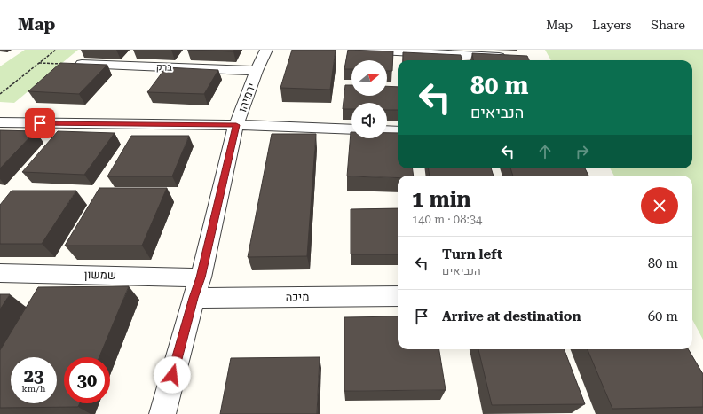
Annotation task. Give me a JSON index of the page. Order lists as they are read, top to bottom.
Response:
{
  "streets": {
    "street": [
      "ברק",
      "ירמיהו",
      "שמשון",
      "מיכה"
    ]
  },
  "crossings": [
    ["ברק", "ירמיהו"],
    ["ירמיהו", "שמשון"],
    ["ירמיהו", "מיכה"]
  ],
  "north": "right",
  "page": {
    "header": "Map",
    "nav": ["Map", "Layers", "Share"],
    "turn": ["80 m", "הנביאים"],
    "heading": ["1 min", "140 m · 08:34"],
    "list": [
      {
        "name": "Turn left",
        "note": "הנביאים",
        "value": "80 m"
      },
      {
        "name": "Arrive at destination",
        "value": "60 m"
      }
    ],
    "speed": "23 km/h",
    "limit": "30"
  }
}
